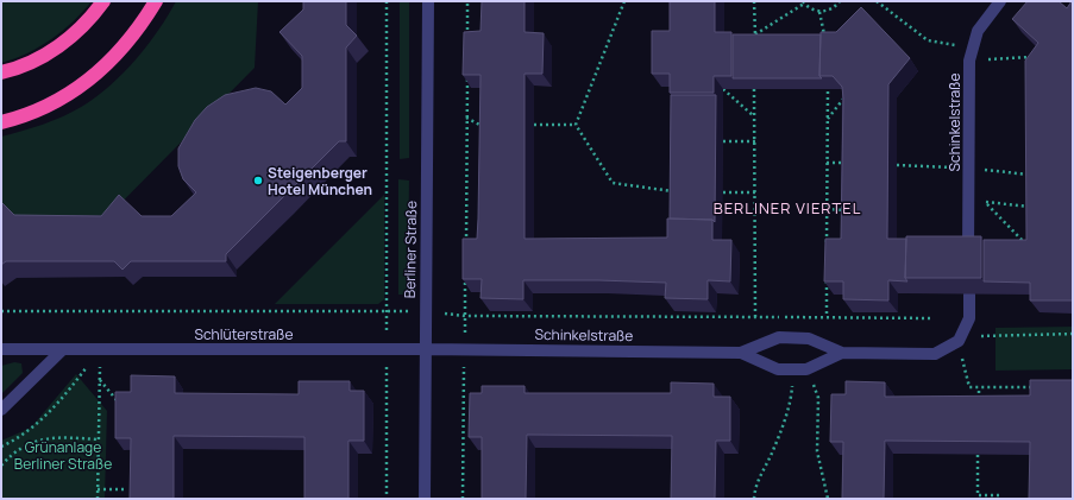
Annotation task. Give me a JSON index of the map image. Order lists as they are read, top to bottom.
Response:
{
  "streets": {
    "street": ["Schinkelstraße", "Berliner Straße", "Schlüterstraße"]
  },
  "crossings": [
    ["Schinkelstraße", "Berliner Straße"],
    ["Schinkelstraße", "Schlüterstraße"],
    ["Berliner Straße", "Schlüterstraße"]
  ],
  "districts": ["BERLINER VIERTEL"],
  "parks": ["Grünanlage Berliner Straße"],
  "places": ["Steigenberger Hotel München"]
}
